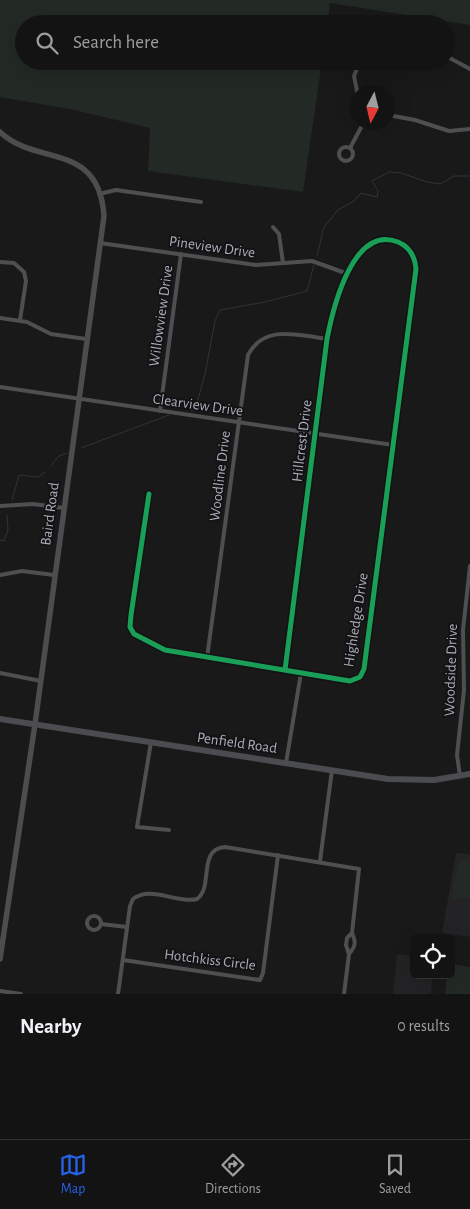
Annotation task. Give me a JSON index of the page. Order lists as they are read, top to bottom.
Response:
{
  "streets": {
    "main road": ["Penfield Road"],
    "street": [
      "Pineview Drive",
      "Willowview Drive",
      "Clearview Drive",
      "Hillcrest Drive",
      "Woodline Drive",
      "Baird Road",
      "Highledge Drive",
      "Woodside Drive",
      "Hotchkiss Circle"
    ]
  },
  "crossings": [
    ["Pineview Drive", "Willowview Drive"],
    ["Pineview Drive", "Hillcrest Drive"],
    ["Pineview Drive", "Baird Road"],
    ["Willowview Drive", "Clearview Drive"],
    ["Clearview Drive", "Hillcrest Drive"],
    ["Clearview Drive", "Woodline Drive"],
    ["Clearview Drive", "Baird Road"],
    ["Clearview Drive", "Highledge Drive"],
    ["Hillcrest Drive", "Woodline Drive"],
    ["Hillcrest Drive", "Highledge Drive"],
    ["Woodline Drive", "Highledge Drive"],
    ["Baird Road", "Penfield Road"],
    ["Woodside Drive", "Penfield Road"]
  ],
  "north": "bottom",
  "page": {
    "search": "Search here",
    "heading": ["Nearby", "0 results"],
    "nav": ["Map", "Directions", "Saved"]
  }
}
